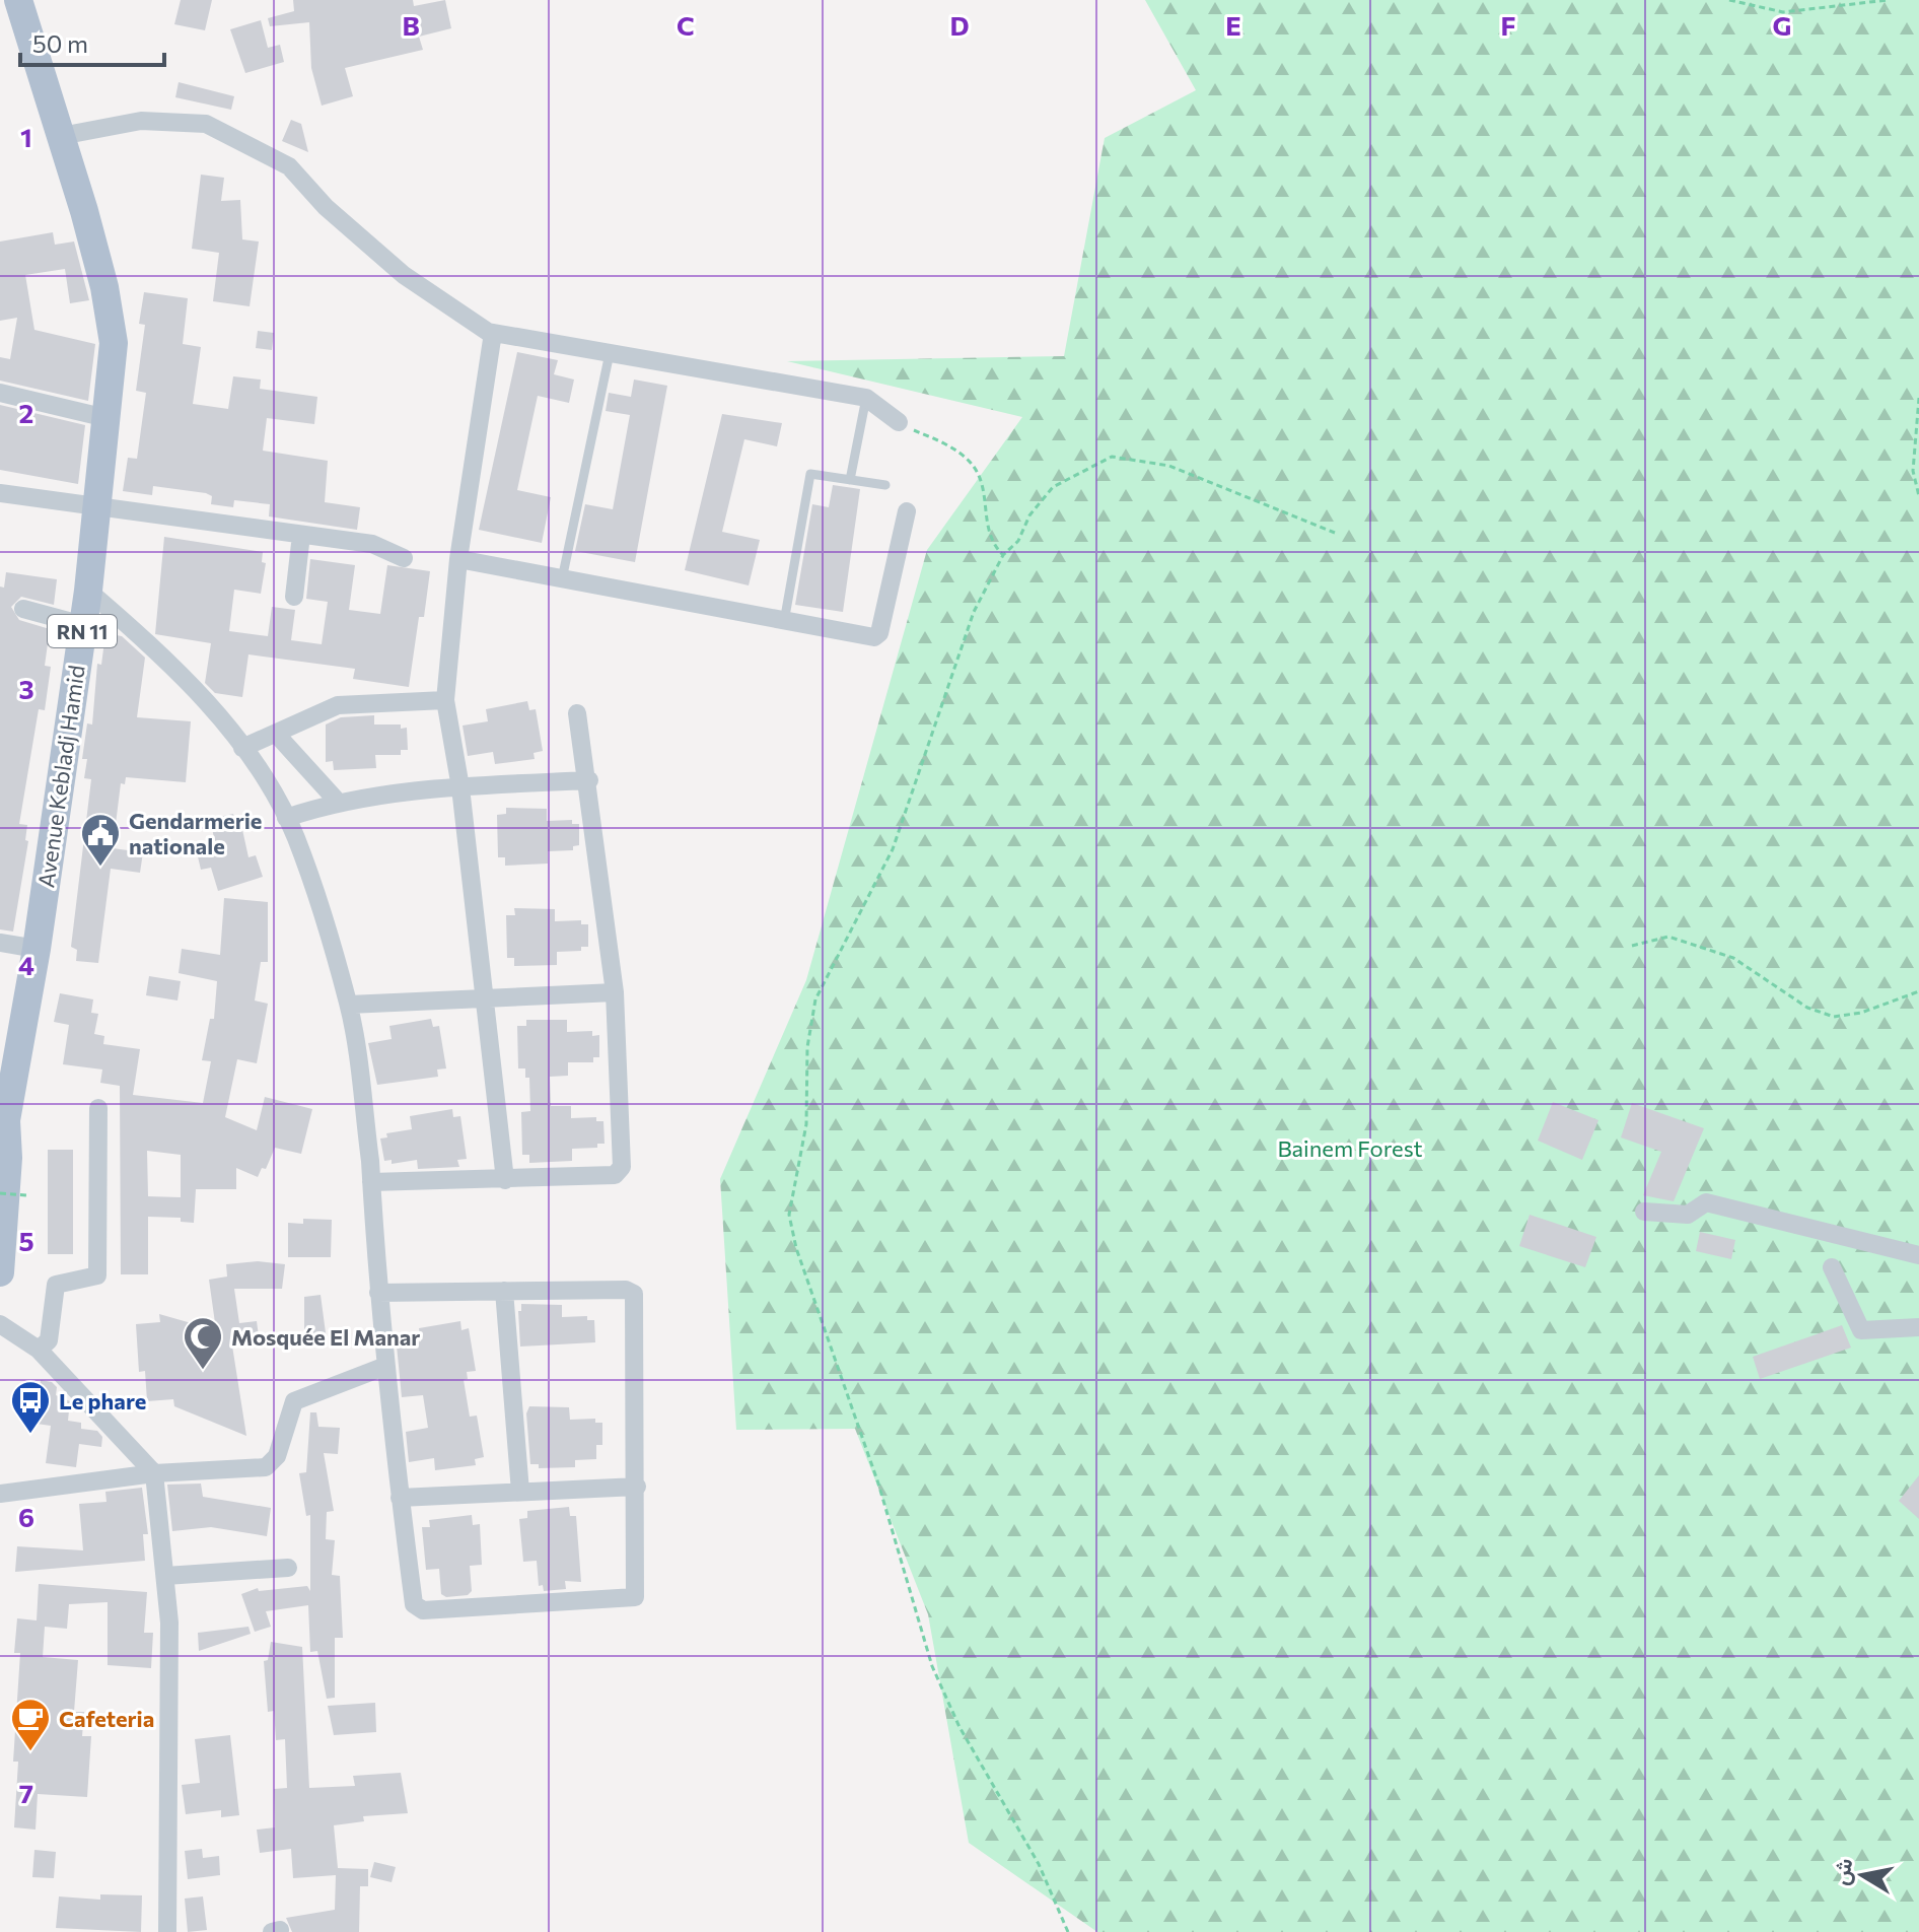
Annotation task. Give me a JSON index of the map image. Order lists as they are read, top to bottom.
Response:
{
  "streets": {
    "main road": ["RN 11", "Avenue Kebladj Hamid"]
  },
  "parks": ["Bainem Forest"],
  "places": {
    "public building": ["Gendarmerie nationale"],
    "mosque": ["Mosquée El Manar"],
    "bus stop": ["Le phare"],
    "cafe": ["Cafeteria"]
  },
  "scale_bar": "50 m",
  "north": "left",
  "grid": {
    "columns": [
      "B",
      "C",
      "D",
      "E",
      "F",
      "G"
    ],
    "rows": [
      "1",
      "2",
      "3",
      "4",
      "5",
      "6",
      "7"
    ]
  }
}
